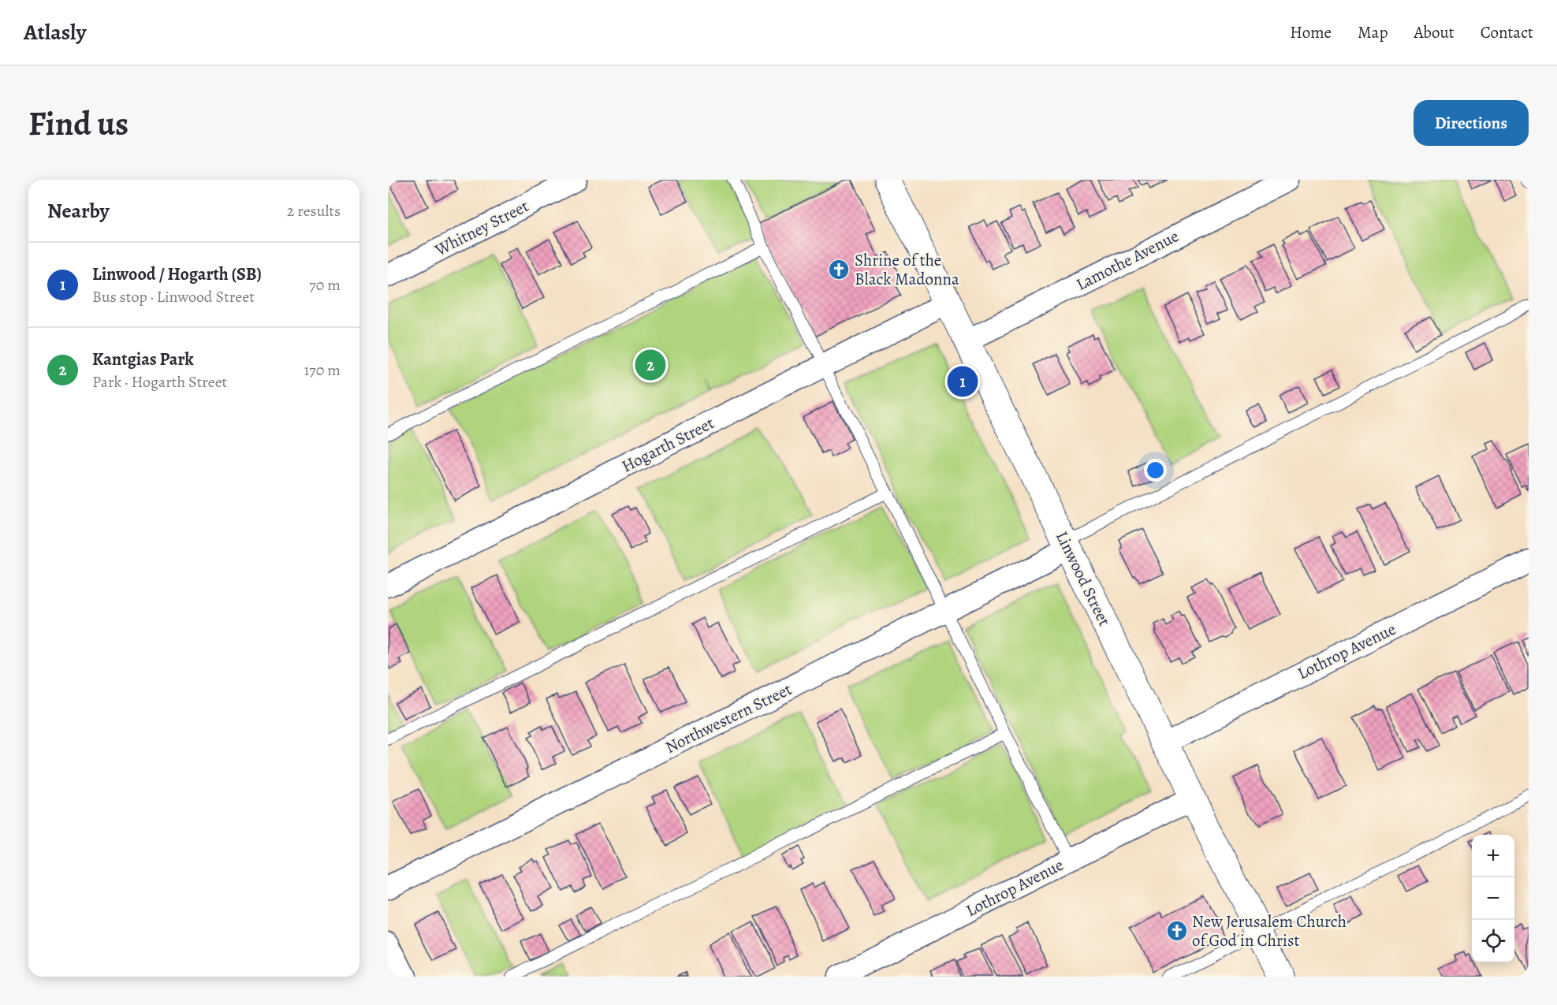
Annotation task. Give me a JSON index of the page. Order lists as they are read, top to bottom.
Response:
{
  "streets": {
    "street": [
      "Whitney Street",
      "Lamothe Avenue",
      "Hogarth Street",
      "Linwood Street",
      "Lothrop Avenue",
      "Northwestern Street"
    ]
  },
  "crossings": [
    ["Lamothe Avenue", "Linwood Street"],
    ["Hogarth Street", "Linwood Street"],
    ["Linwood Street", "Lothrop Avenue"],
    ["Linwood Street", "Northwestern Street"]
  ],
  "places": {
    "church": ["Shrine of the Black Madonna", "New Jerusalem Church of God in Christ"]
  },
  "page": {
    "header": "Atlasly",
    "nav": [
      "Home",
      "Map",
      "About",
      "Contact"
    ],
    "buttons": "Directions",
    "title": "Find us",
    "heading": ["Nearby", "2 results"],
    "list": [
      {
        "mark": "1",
        "name": "Linwood / Hogarth (SB)",
        "note": "Bus stop · Linwood Street",
        "value": "70 m"
      },
      {
        "mark": "2",
        "name": "Kantgias Park",
        "note": "Park · Hogarth Street",
        "value": "170 m"
      }
    ],
    "pins": ["2", "1"],
    "map_buttons": ["+", "−"]
  }
}
